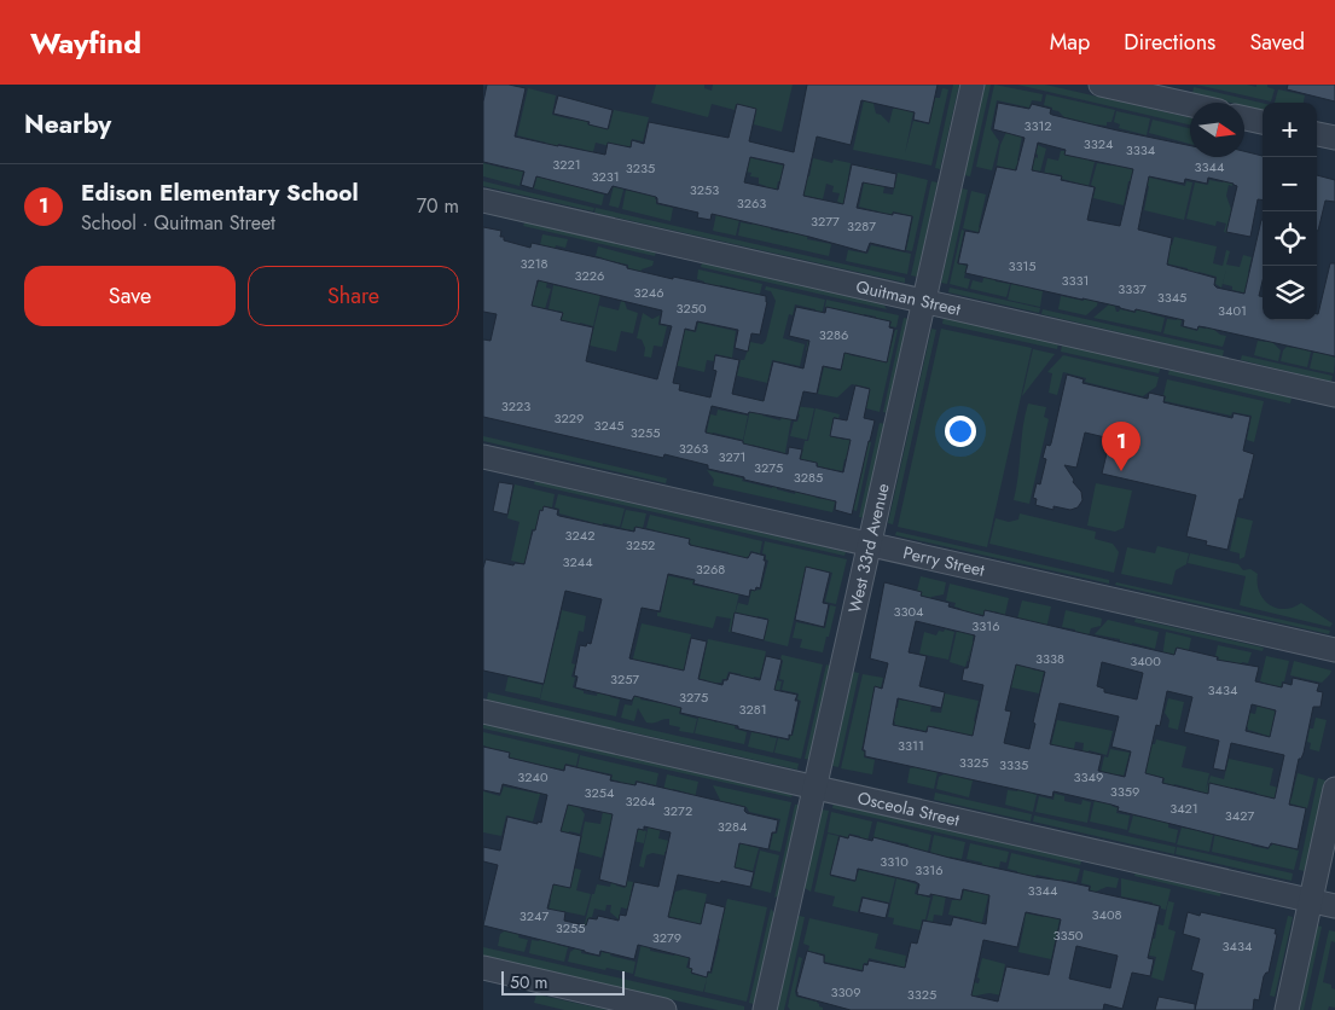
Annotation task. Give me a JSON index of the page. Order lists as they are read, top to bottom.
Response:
{
  "streets": {
    "street": [
      "Quitman Street",
      "West 33rd Avenue",
      "Perry Street",
      "Osceola Street"
    ]
  },
  "crossings": [
    ["Quitman Street", "West 33rd Avenue"],
    ["West 33rd Avenue", "Perry Street"],
    ["West 33rd Avenue", "Osceola Street"]
  ],
  "house_numbers": [
    "3312",
    "3324",
    "3334",
    "3221",
    "3344",
    "3235",
    "3231",
    "3253",
    "3263",
    "3277",
    "3287",
    "3218",
    "3315",
    "3226",
    "3331",
    "3337",
    "3246",
    "3345",
    "3250",
    "3401",
    "3286",
    "3223",
    "3229",
    "3245",
    "3255",
    "3263",
    "3271",
    "3275",
    "3285",
    "3242",
    "3252",
    "3244",
    "3268",
    "3304",
    "3316",
    "3338",
    "3400",
    "3257",
    "3434",
    "3275",
    "3281",
    "3311",
    "3325",
    "3335",
    "3240",
    "3349",
    "3359",
    "3254",
    "3264",
    "3421",
    "3272",
    "3427",
    "3284",
    "3310",
    "3316",
    "3344",
    "3408",
    "3247",
    "3255",
    "3350",
    "3279",
    "3434",
    "3309",
    "3325"
  ],
  "scale_bar": "50 m",
  "north": "right",
  "page": {
    "header": "Wayfind",
    "nav": ["Map", "Directions", "Saved"],
    "heading": "Nearby",
    "map_buttons": ["+", "−"],
    "list": [
      {
        "mark": "1",
        "name": "Edison Elementary School",
        "note": "School · Quitman Street",
        "value": "70 m"
      }
    ],
    "buttons": ["Save", "Share"],
    "pins": "1",
    "scale": "50 m"
  }
}
